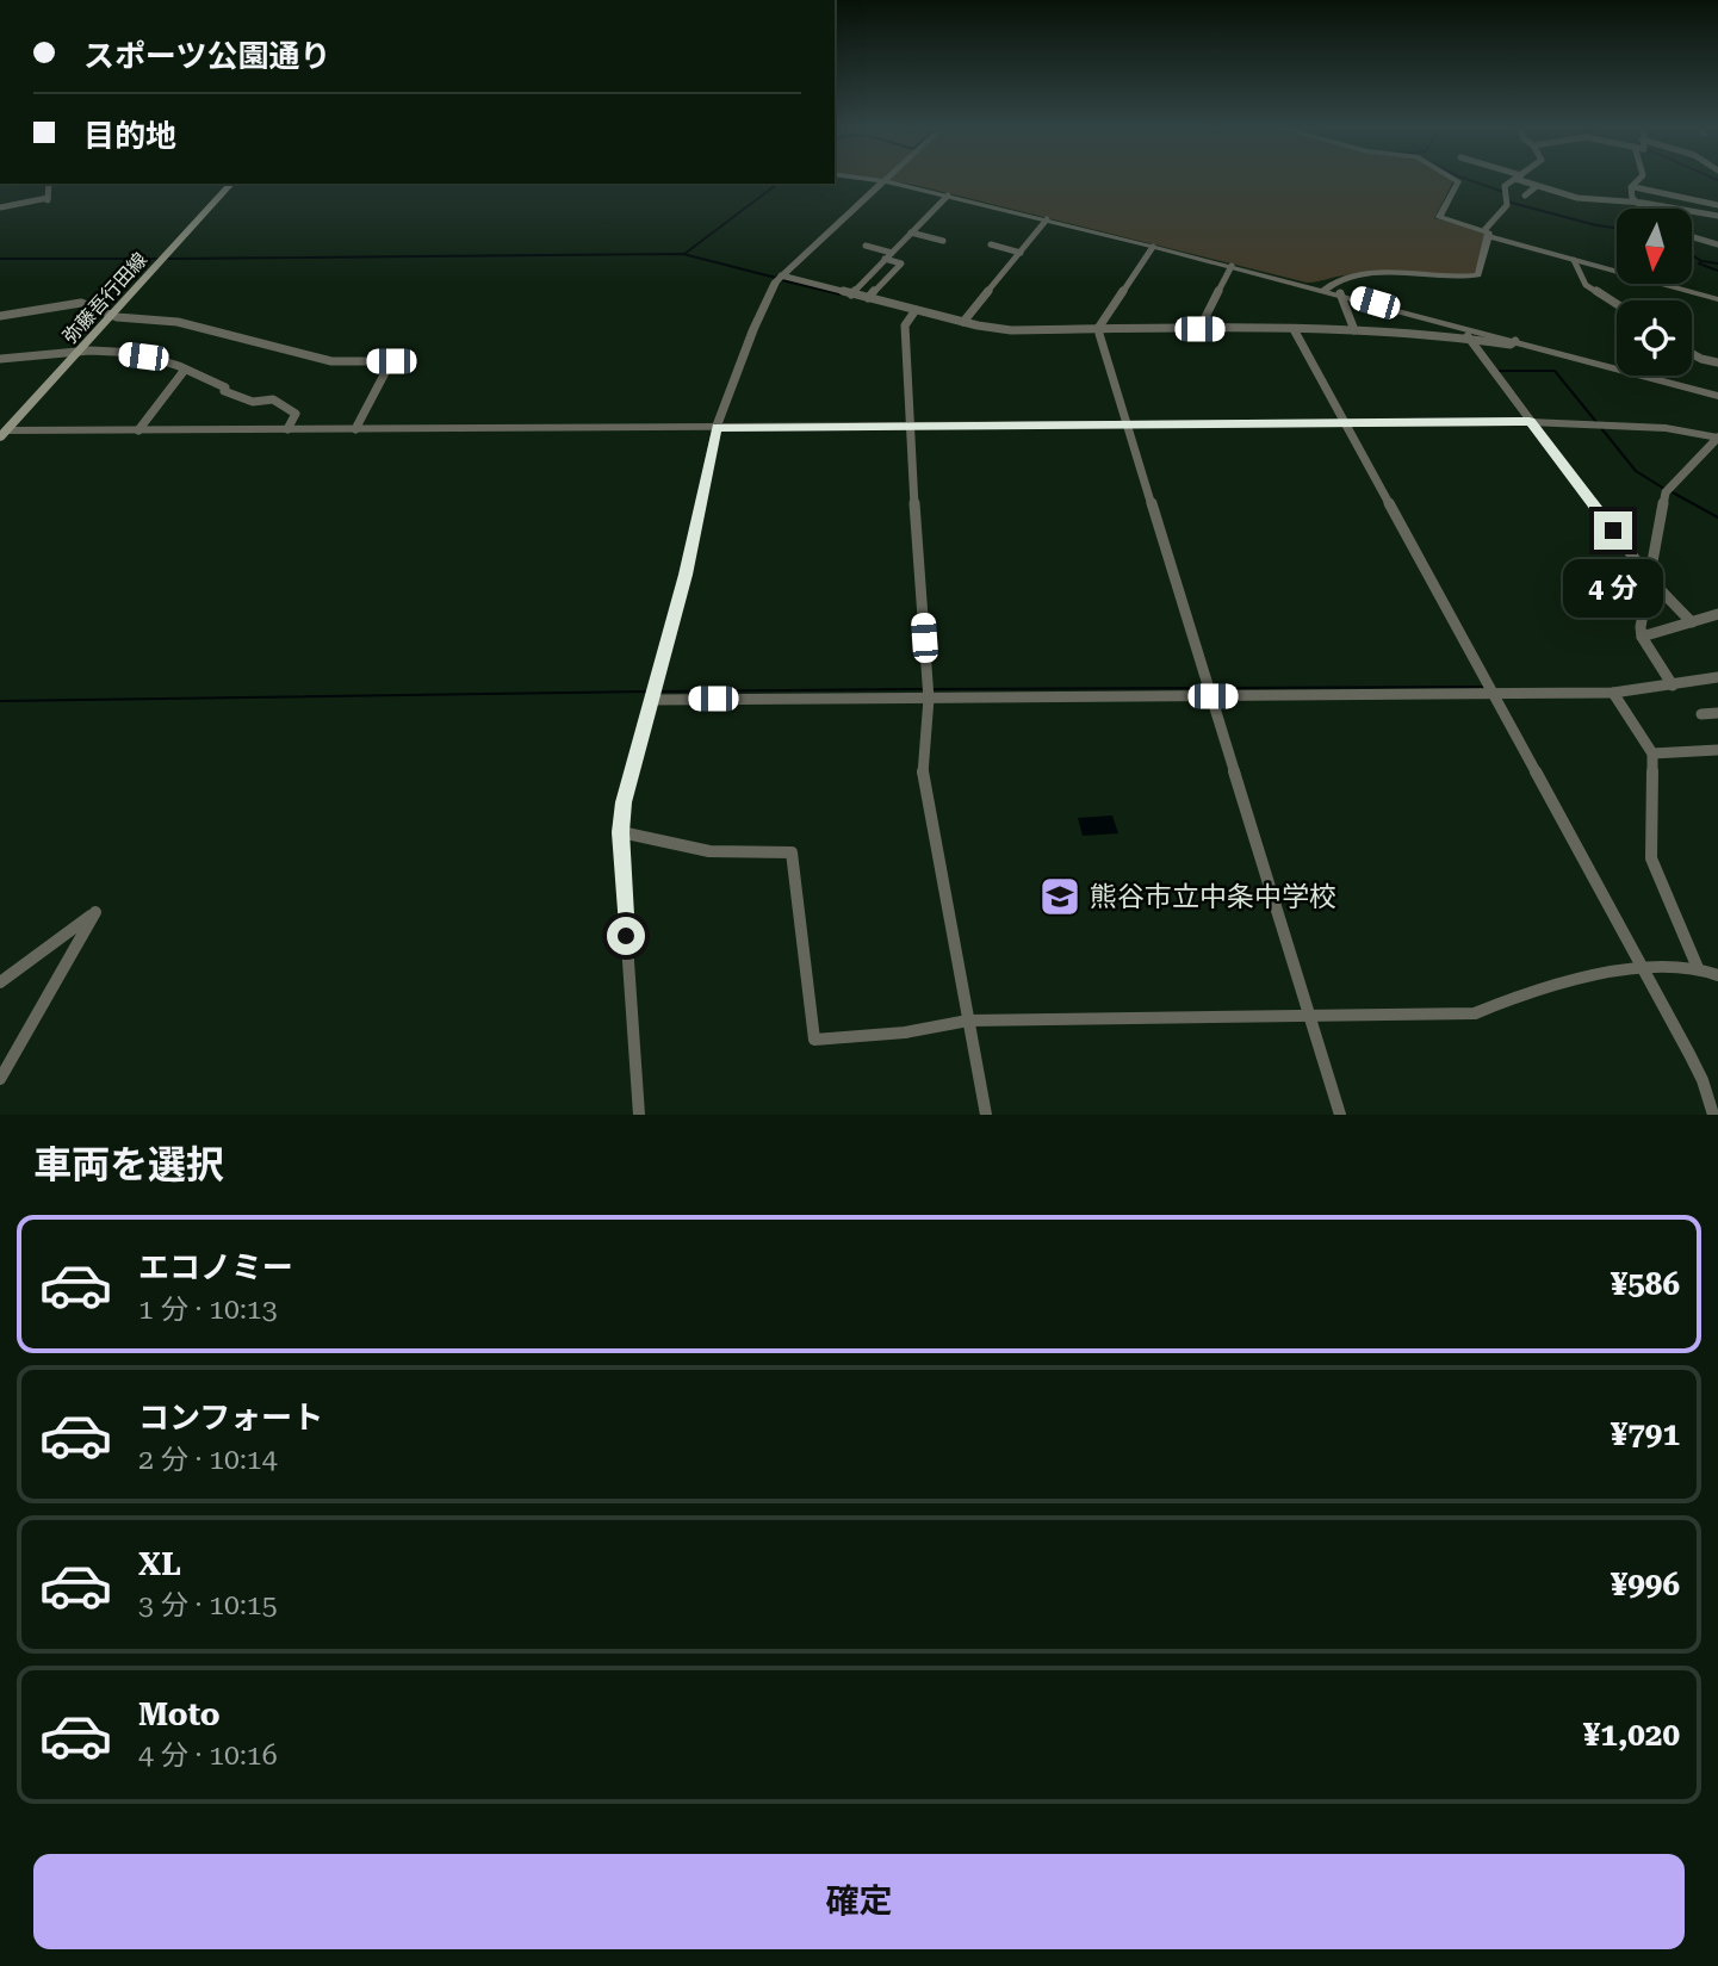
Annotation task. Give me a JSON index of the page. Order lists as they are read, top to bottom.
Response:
{
  "streets": {
    "main road": ["弥藤吾行田線"]
  },
  "places": {
    "school or university": ["熊谷市立中条中学校"]
  },
  "north": "bottom",
  "page": {
    "banner": ["スポーツ公園通り", "目的地"],
    "bubble": "4 分",
    "heading": "車両を選択",
    "list": [
      {
        "name": "エコノミー",
        "note": "1 分 · 10:13",
        "value": "¥586"
      },
      {
        "name": "コンフォート",
        "note": "2 分 · 10:14",
        "value": "¥791"
      },
      {
        "name": "XL",
        "note": "3 分 · 10:15",
        "value": "¥996"
      },
      {
        "name": "Moto",
        "note": "4 分 · 10:16",
        "value": "¥1,020"
      }
    ],
    "buttons": "確定"
  }
}
